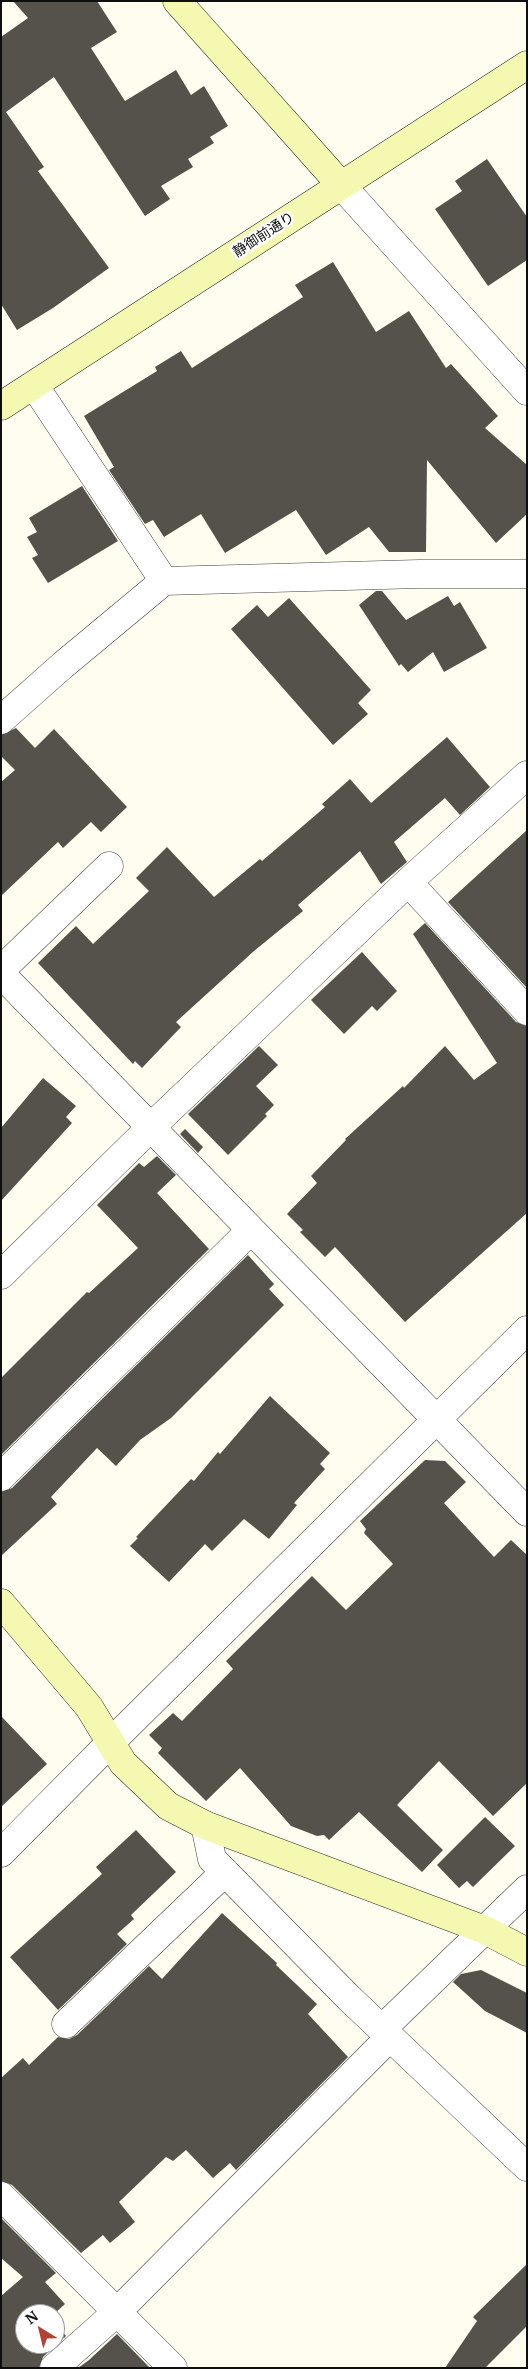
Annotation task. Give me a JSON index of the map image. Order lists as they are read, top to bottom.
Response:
{
  "streets": {
    "street": ["静御前通り"]
  },
  "north": "top left"
}
